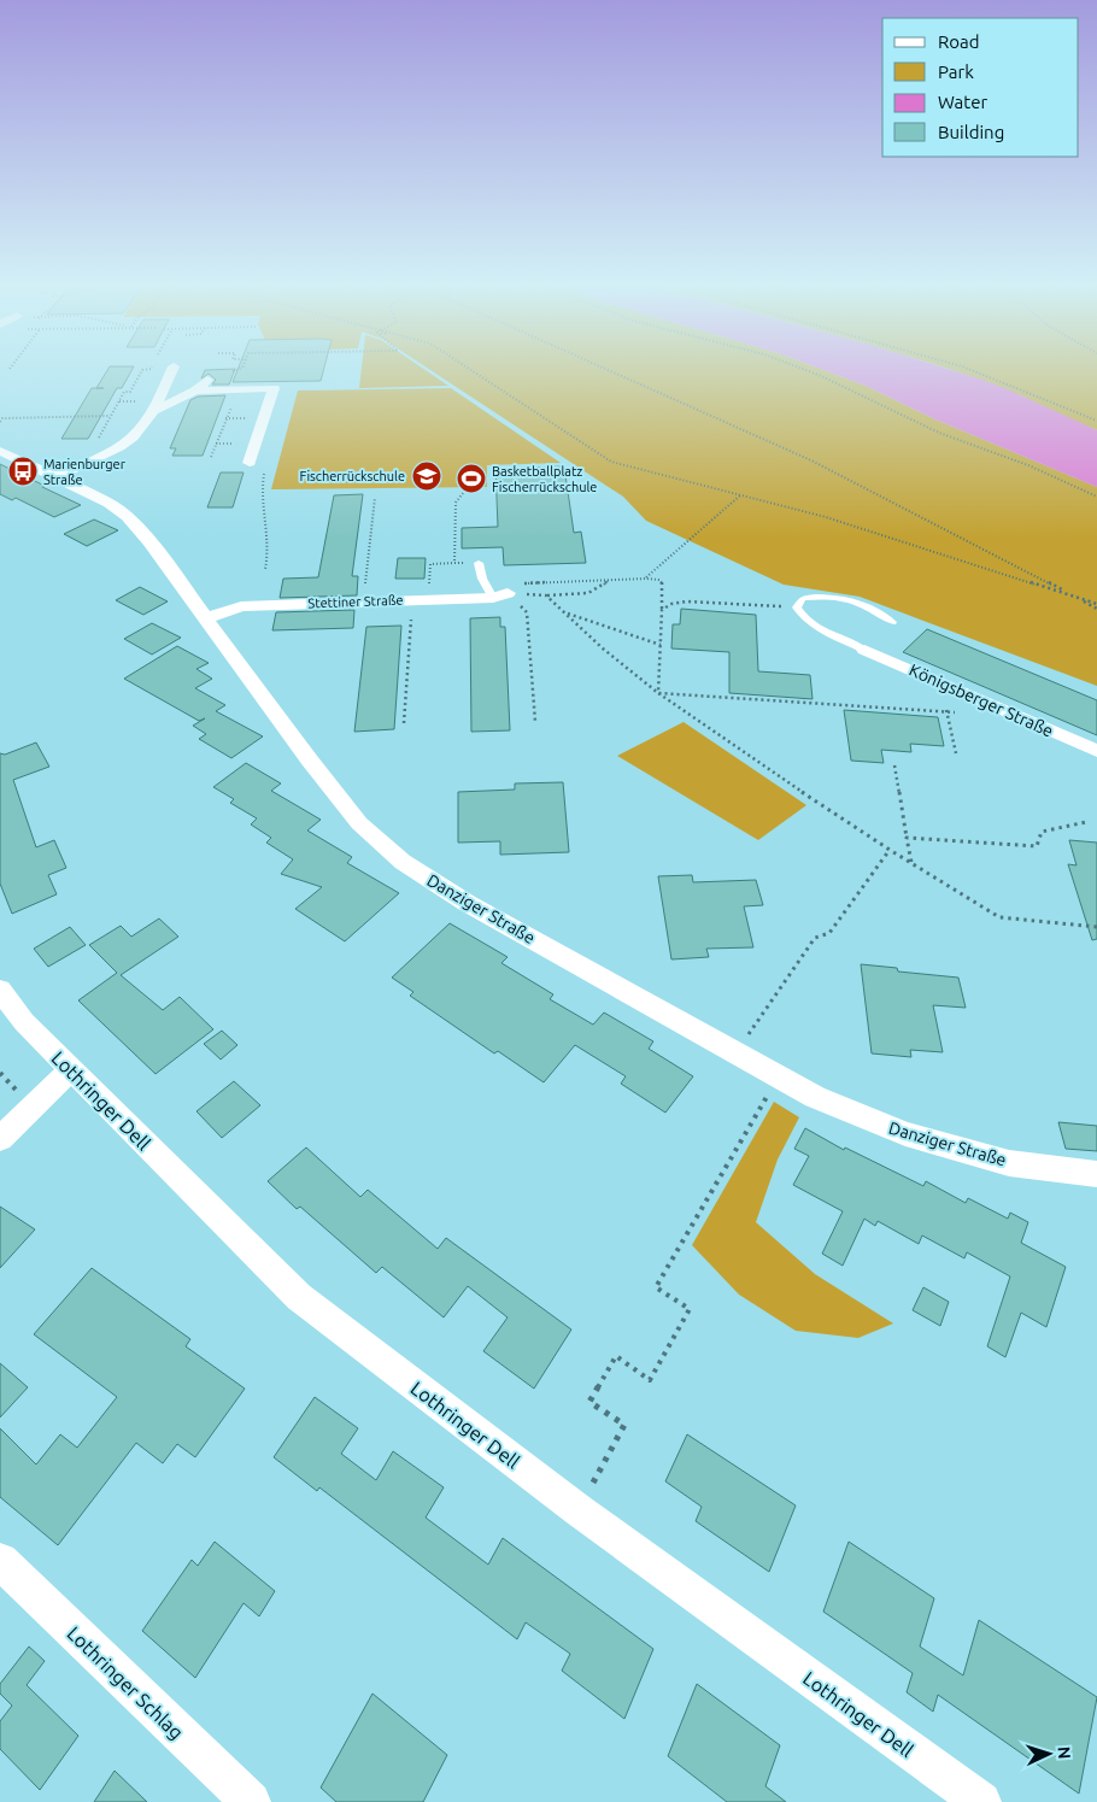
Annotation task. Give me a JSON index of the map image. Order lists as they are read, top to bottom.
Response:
{
  "streets": {
    "street": [
      "Stettiner Straße",
      "Königsberger Straße",
      "Danziger Straße",
      "Lothringer Dell",
      "Lothringer Schlag"
    ]
  },
  "crossings": [
    ["Stettiner Straße", "Danziger Straße"]
  ],
  "places": {
    "bus stop": ["Marienburger Straße"],
    "school or university": ["Fischerrückschule"],
    "sports": ["Basketballplatz Fischerrückschule"]
  },
  "legend": [
    "Road",
    "Park",
    "Water",
    "Building"
  ],
  "north": "right"
}
